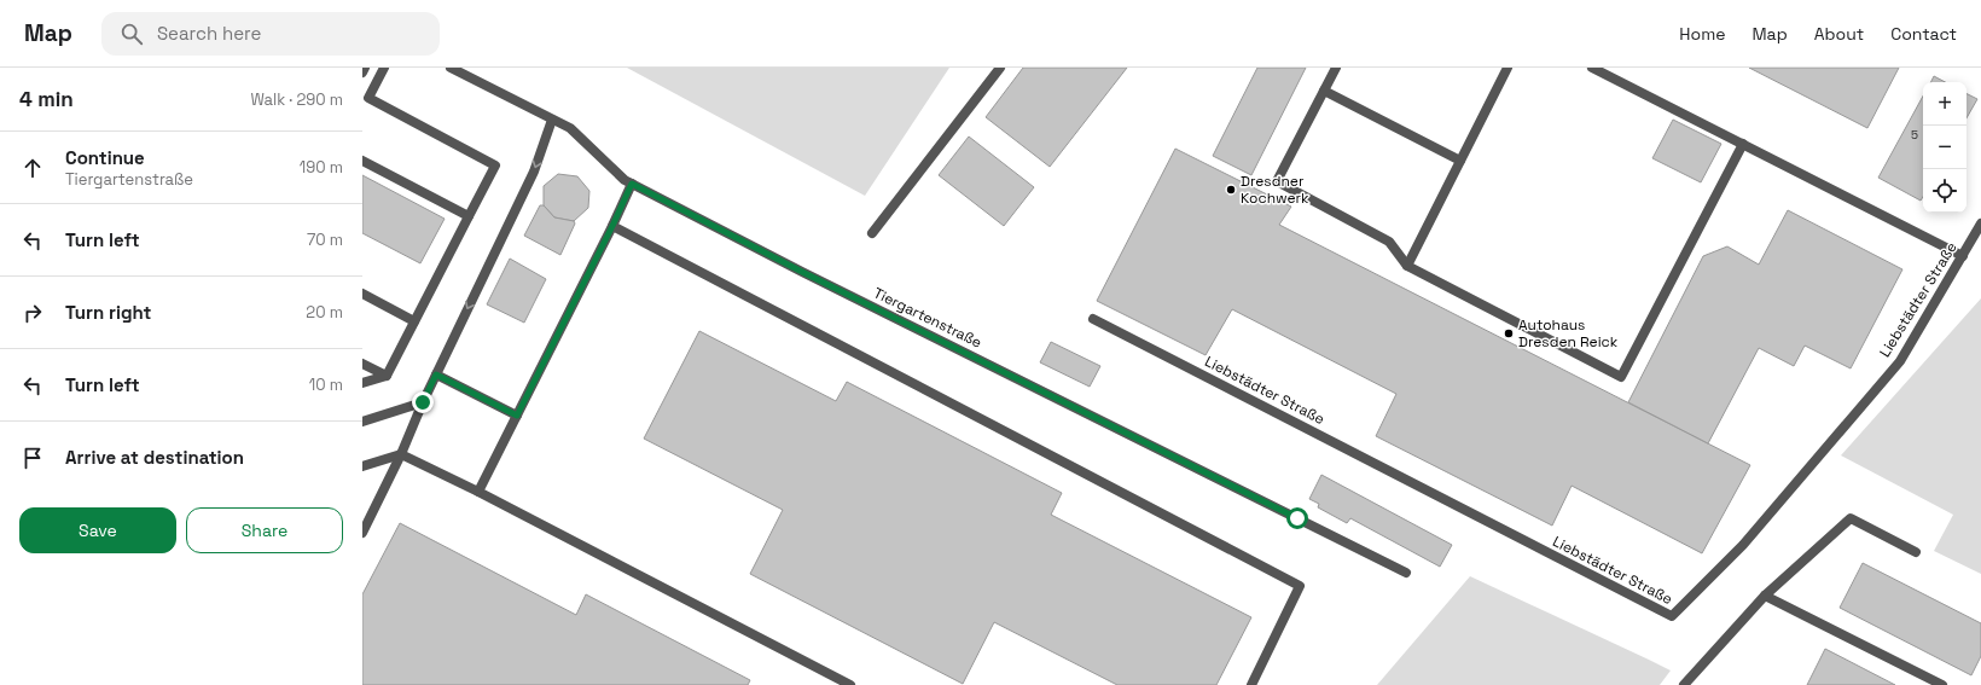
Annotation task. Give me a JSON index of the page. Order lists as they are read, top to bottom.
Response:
{
  "streets": {
    "lane": ["Liebstädter Straße", "Tiergartenstraße"]
  },
  "places": ["Dresdner Kochwerk", "Autohaus Dresden Reick"],
  "house_numbers": ["5"],
  "page": {
    "header": "Map",
    "search": "Search here",
    "nav": [
      "Home",
      "Map",
      "About",
      "Contact"
    ],
    "heading": ["4 min", "Walk · 290 m"],
    "map_buttons": ["+", "−"],
    "list": [
      ["Continue", "Tiergartenstraße", "190 m"],
      ["Turn left", "70 m"],
      ["Turn right", "20 m"],
      ["Turn left", "10 m"],
      "Arrive at destination"
    ],
    "buttons": ["Save", "Share"]
  }
}
